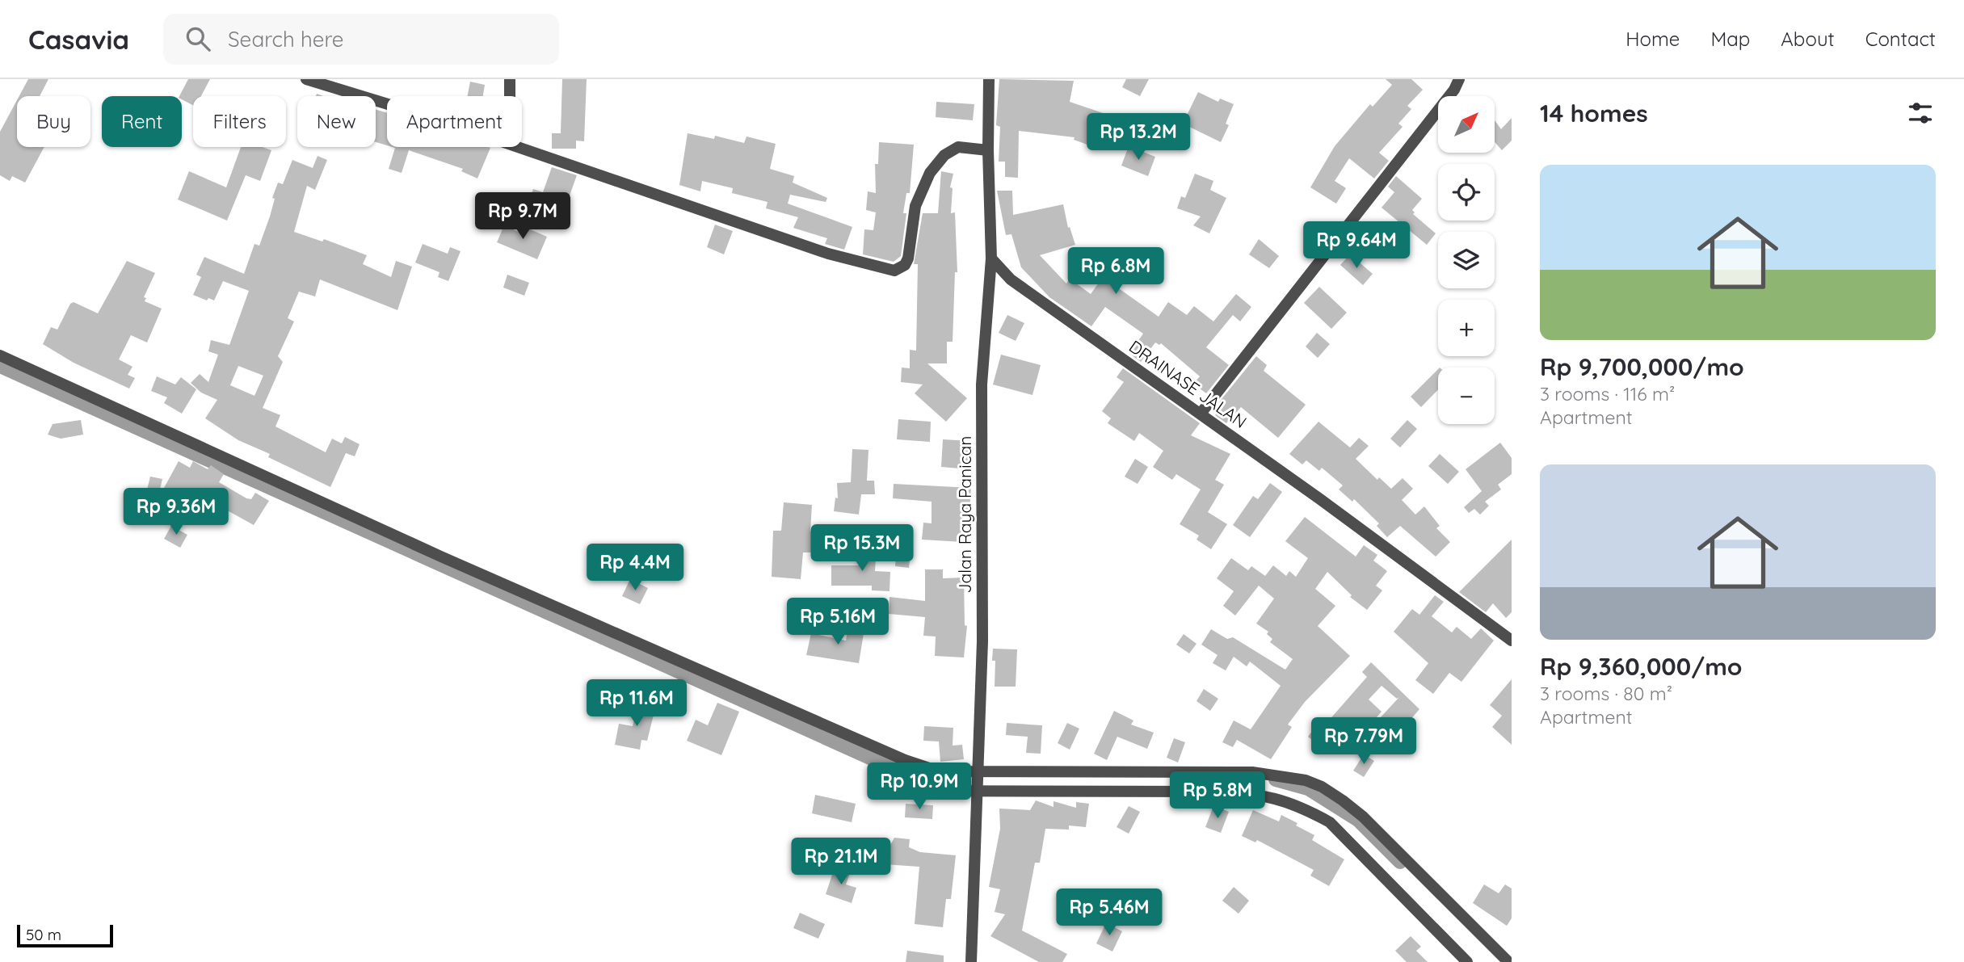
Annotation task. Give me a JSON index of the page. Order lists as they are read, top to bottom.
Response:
{
  "streets": {
    "street": ["DRAINASE JALAN", "Jalan Raya Panican"]
  },
  "crossings": [
    ["DRAINASE JALAN", "Jalan Raya Panican"]
  ],
  "scale_bar": "50 m",
  "north": "top right",
  "page": {
    "header": "Casavia",
    "search": "Search here",
    "nav": [
      "Home",
      "Map",
      "About",
      "Contact"
    ],
    "heading": "14 homes",
    "map_buttons": ["+", "−"],
    "chip": [
      "Buy",
      "Rent",
      "Filters",
      "New",
      "Apartment"
    ],
    "price": [
      "Rp 13.2M",
      "Rp 9.7M",
      "Rp 9.64M",
      "Rp 6.8M",
      "Rp 9.36M",
      "Rp 15.3M",
      "Rp 4.4M",
      "Rp 5.16M",
      "Rp 11.6M",
      "Rp 7.79M",
      "Rp 10.9M",
      "Rp 5.8M",
      "Rp 21.1M",
      "Rp 5.46M"
    ],
    "list": [
      {
        "name": "Rp 9,700,000/mo",
        "note": "3 rooms · 116 m² · Apartment"
      },
      {
        "name": "Rp 9,360,000/mo",
        "note": "3 rooms · 80 m² · Apartment"
      }
    ],
    "scale": "50 m"
  }
}
